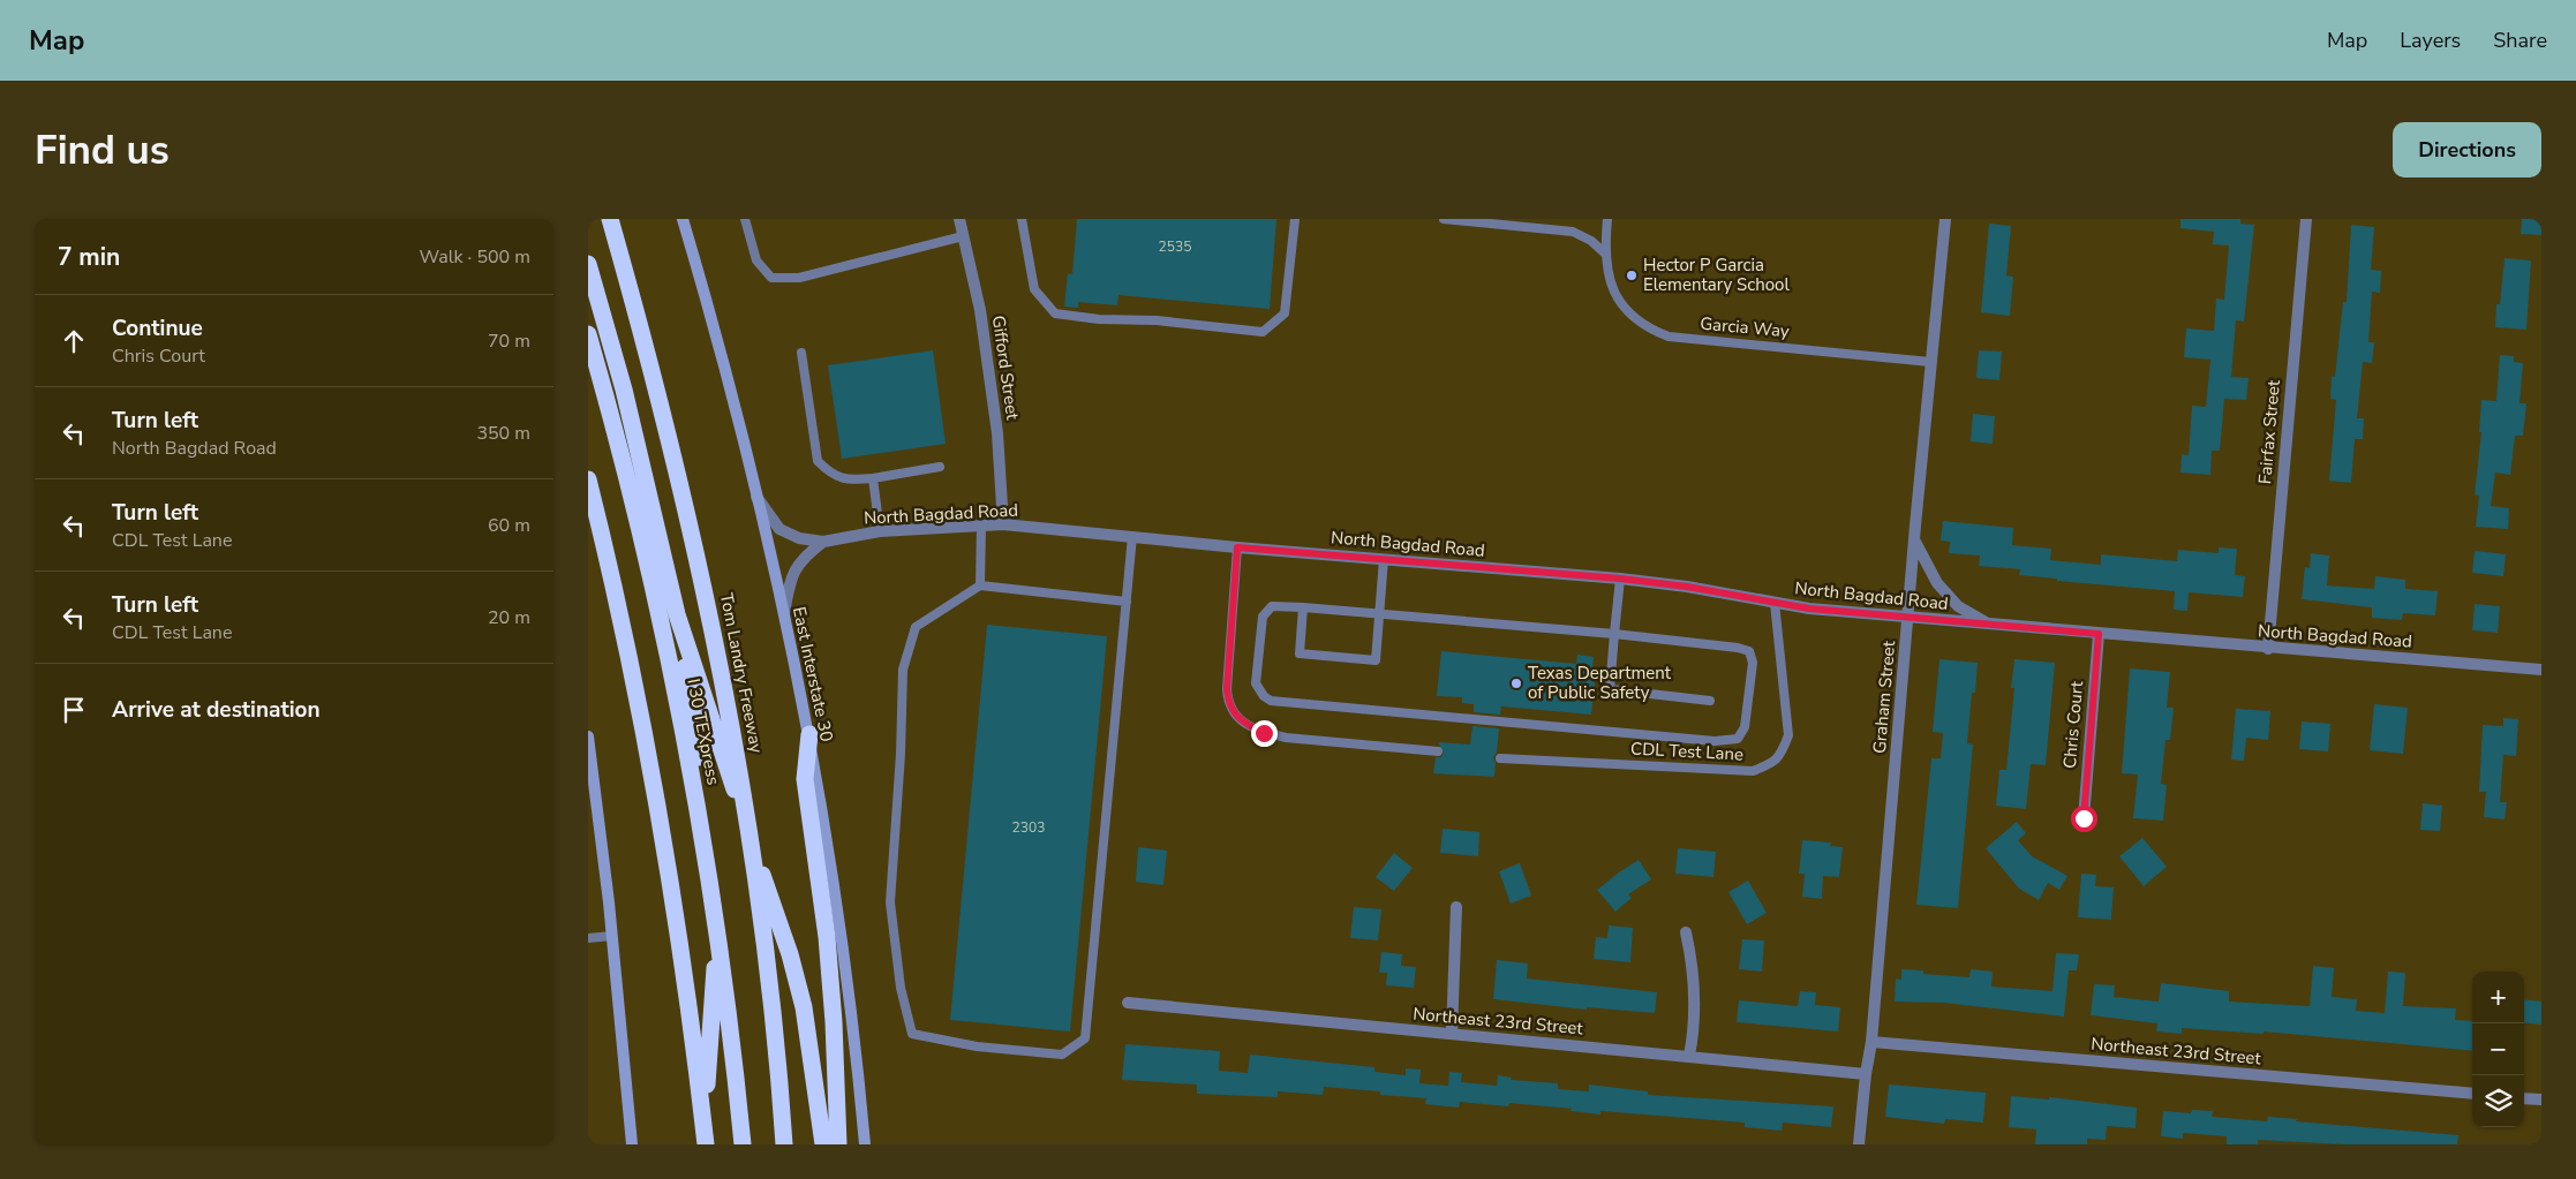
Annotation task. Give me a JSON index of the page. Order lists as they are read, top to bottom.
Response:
{
  "streets": {
    "highway": ["Tom Landry Freeway", "I 30 TEXpress"],
    "main road": ["East Interstate 30"],
    "street": [
      "Gifford Street",
      "Fairfax Street",
      "North Bagdad Road",
      "Graham Street",
      "Chris Court",
      "Northeast 23rd Street"
    ],
    "lane": ["Garcia Way", "CDL Test Lane"]
  },
  "crossings": [
    ["Garcia Way", "Graham Street"],
    ["Gifford Street", "North Bagdad Road"],
    ["Fairfax Street", "North Bagdad Road"],
    ["North Bagdad Road", "East Interstate 30"],
    ["North Bagdad Road", "Graham Street"],
    ["North Bagdad Road", "Chris Court"],
    ["North Bagdad Road", "CDL Test Lane"],
    ["Graham Street", "Northeast 23rd Street"]
  ],
  "places": ["Hector P Garcia Elementary School", "Texas Department of Public Safety"],
  "house_numbers": ["2535", "2303"],
  "page": {
    "header": "Map",
    "nav": ["Map", "Layers", "Share"],
    "buttons": "Directions",
    "title": "Find us",
    "heading": ["7 min", "Walk · 500 m"],
    "list": [
      ["Continue", "Chris Court", "70 m"],
      ["Turn left", "North Bagdad Road", "350 m"],
      ["Turn left", "CDL Test Lane", "60 m"],
      ["Turn left", "CDL Test Lane", "20 m"],
      "Arrive at destination"
    ],
    "map_buttons": ["+", "−"]
  }
}
